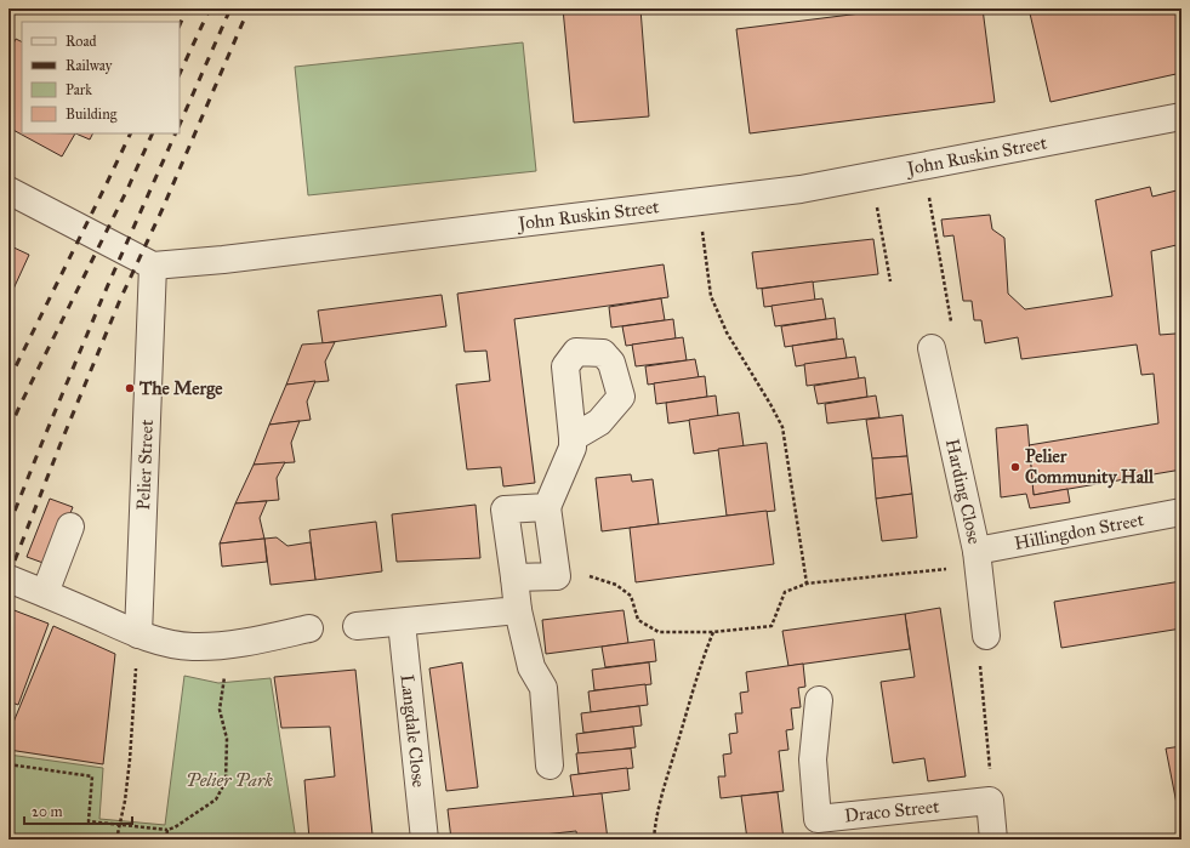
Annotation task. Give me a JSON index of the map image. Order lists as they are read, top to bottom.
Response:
{
  "streets": {
    "street": [
      "John Ruskin Street",
      "Pelier Street",
      "Harding Close",
      "Hillingdon Street",
      "Langdale Close",
      "Draco Street"
    ]
  },
  "crossings": [
    ["John Ruskin Street", "Pelier Street"],
    ["Harding Close", "Hillingdon Street"]
  ],
  "parks": ["Pelier Park"],
  "places": ["The Merge", "Pelier Community Hall"],
  "legend": [
    "Road",
    "Railway",
    "Park",
    "Building"
  ],
  "scale_bar": "20 m"
}
